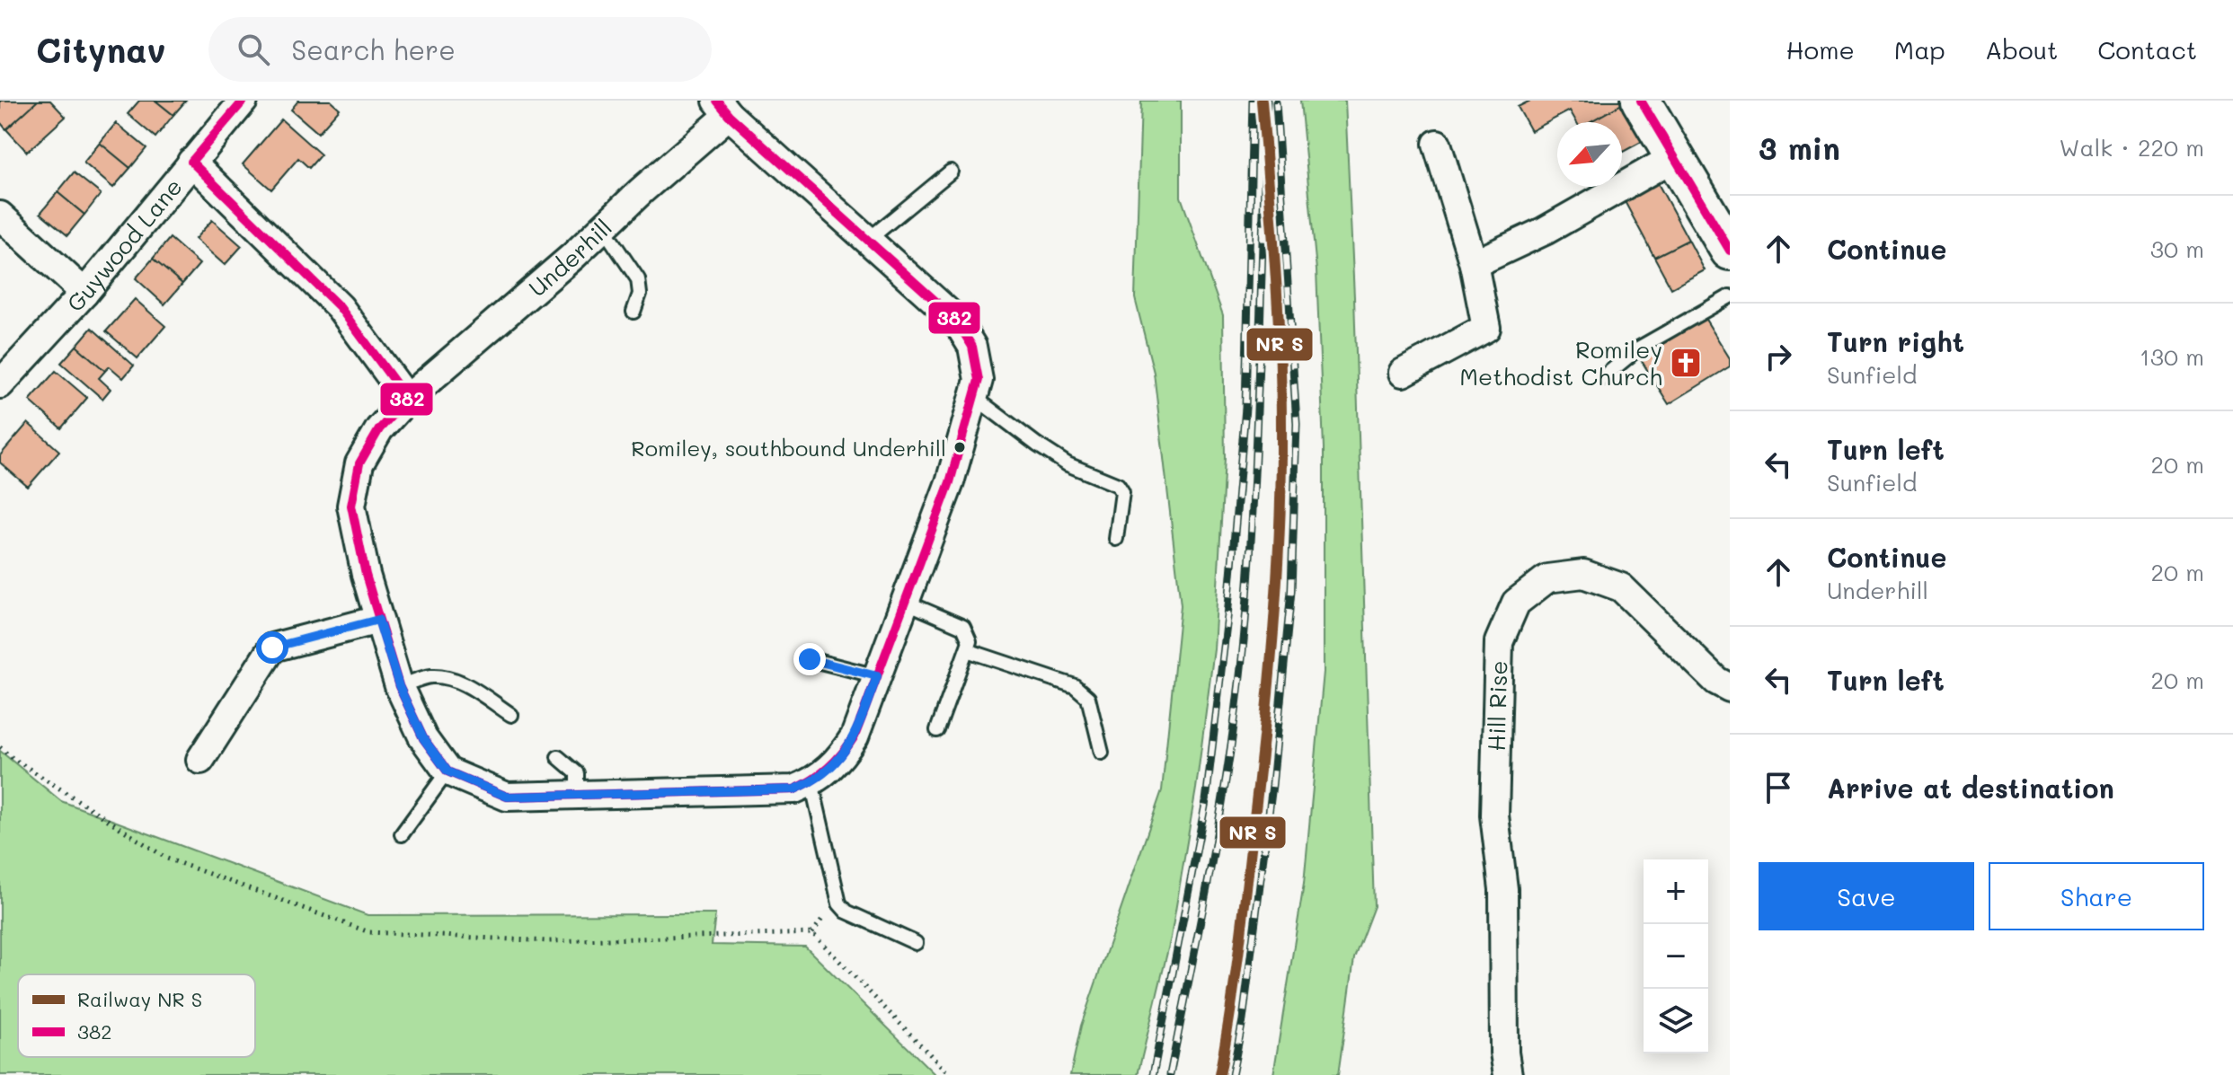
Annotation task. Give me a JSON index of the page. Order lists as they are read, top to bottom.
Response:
{
  "streets": {
    "street": ["Guywood Lane", "Underhill", "Hill Rise"]
  },
  "places": {
    "church": ["Romiley Methodist Church"],
    "other": ["Romiley, southbound Underhill"]
  },
  "lines": ["transit line 382"],
  "legend": ["Railway NR S", "382"],
  "north": "bottom left",
  "page": {
    "header": "Citynav",
    "search": "Search here",
    "nav": [
      "Home",
      "Map",
      "About",
      "Contact"
    ],
    "heading": ["3 min", "Walk · 220 m"],
    "list": [
      ["Continue", "30 m"],
      ["Turn right", "Sunfield", "130 m"],
      ["Turn left", "Sunfield", "20 m"],
      ["Continue", "Underhill", "20 m"],
      ["Turn left", "20 m"],
      "Arrive at destination"
    ],
    "buttons": ["Save", "Share"],
    "map_buttons": ["+", "−"]
  }
}
